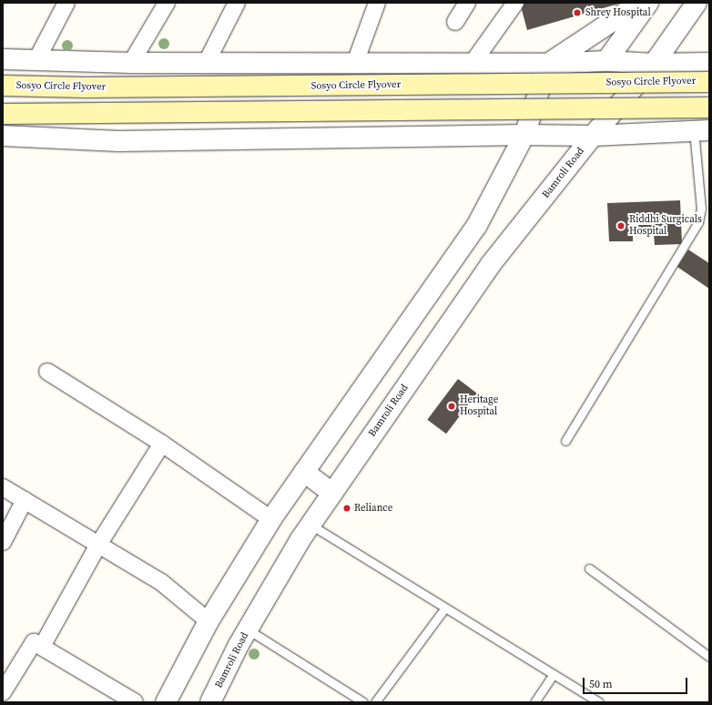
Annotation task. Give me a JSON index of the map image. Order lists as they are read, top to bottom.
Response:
{
  "streets": {
    "main road": ["Sosyo Circle Flyover"],
    "street": ["Bamroli Road"]
  },
  "places": [
    "Shrey Hospital",
    "Riddhi Surgicals Hospital",
    "Heritage Hospital",
    "Reliance"
  ],
  "scale_bar": "50 m"
}
